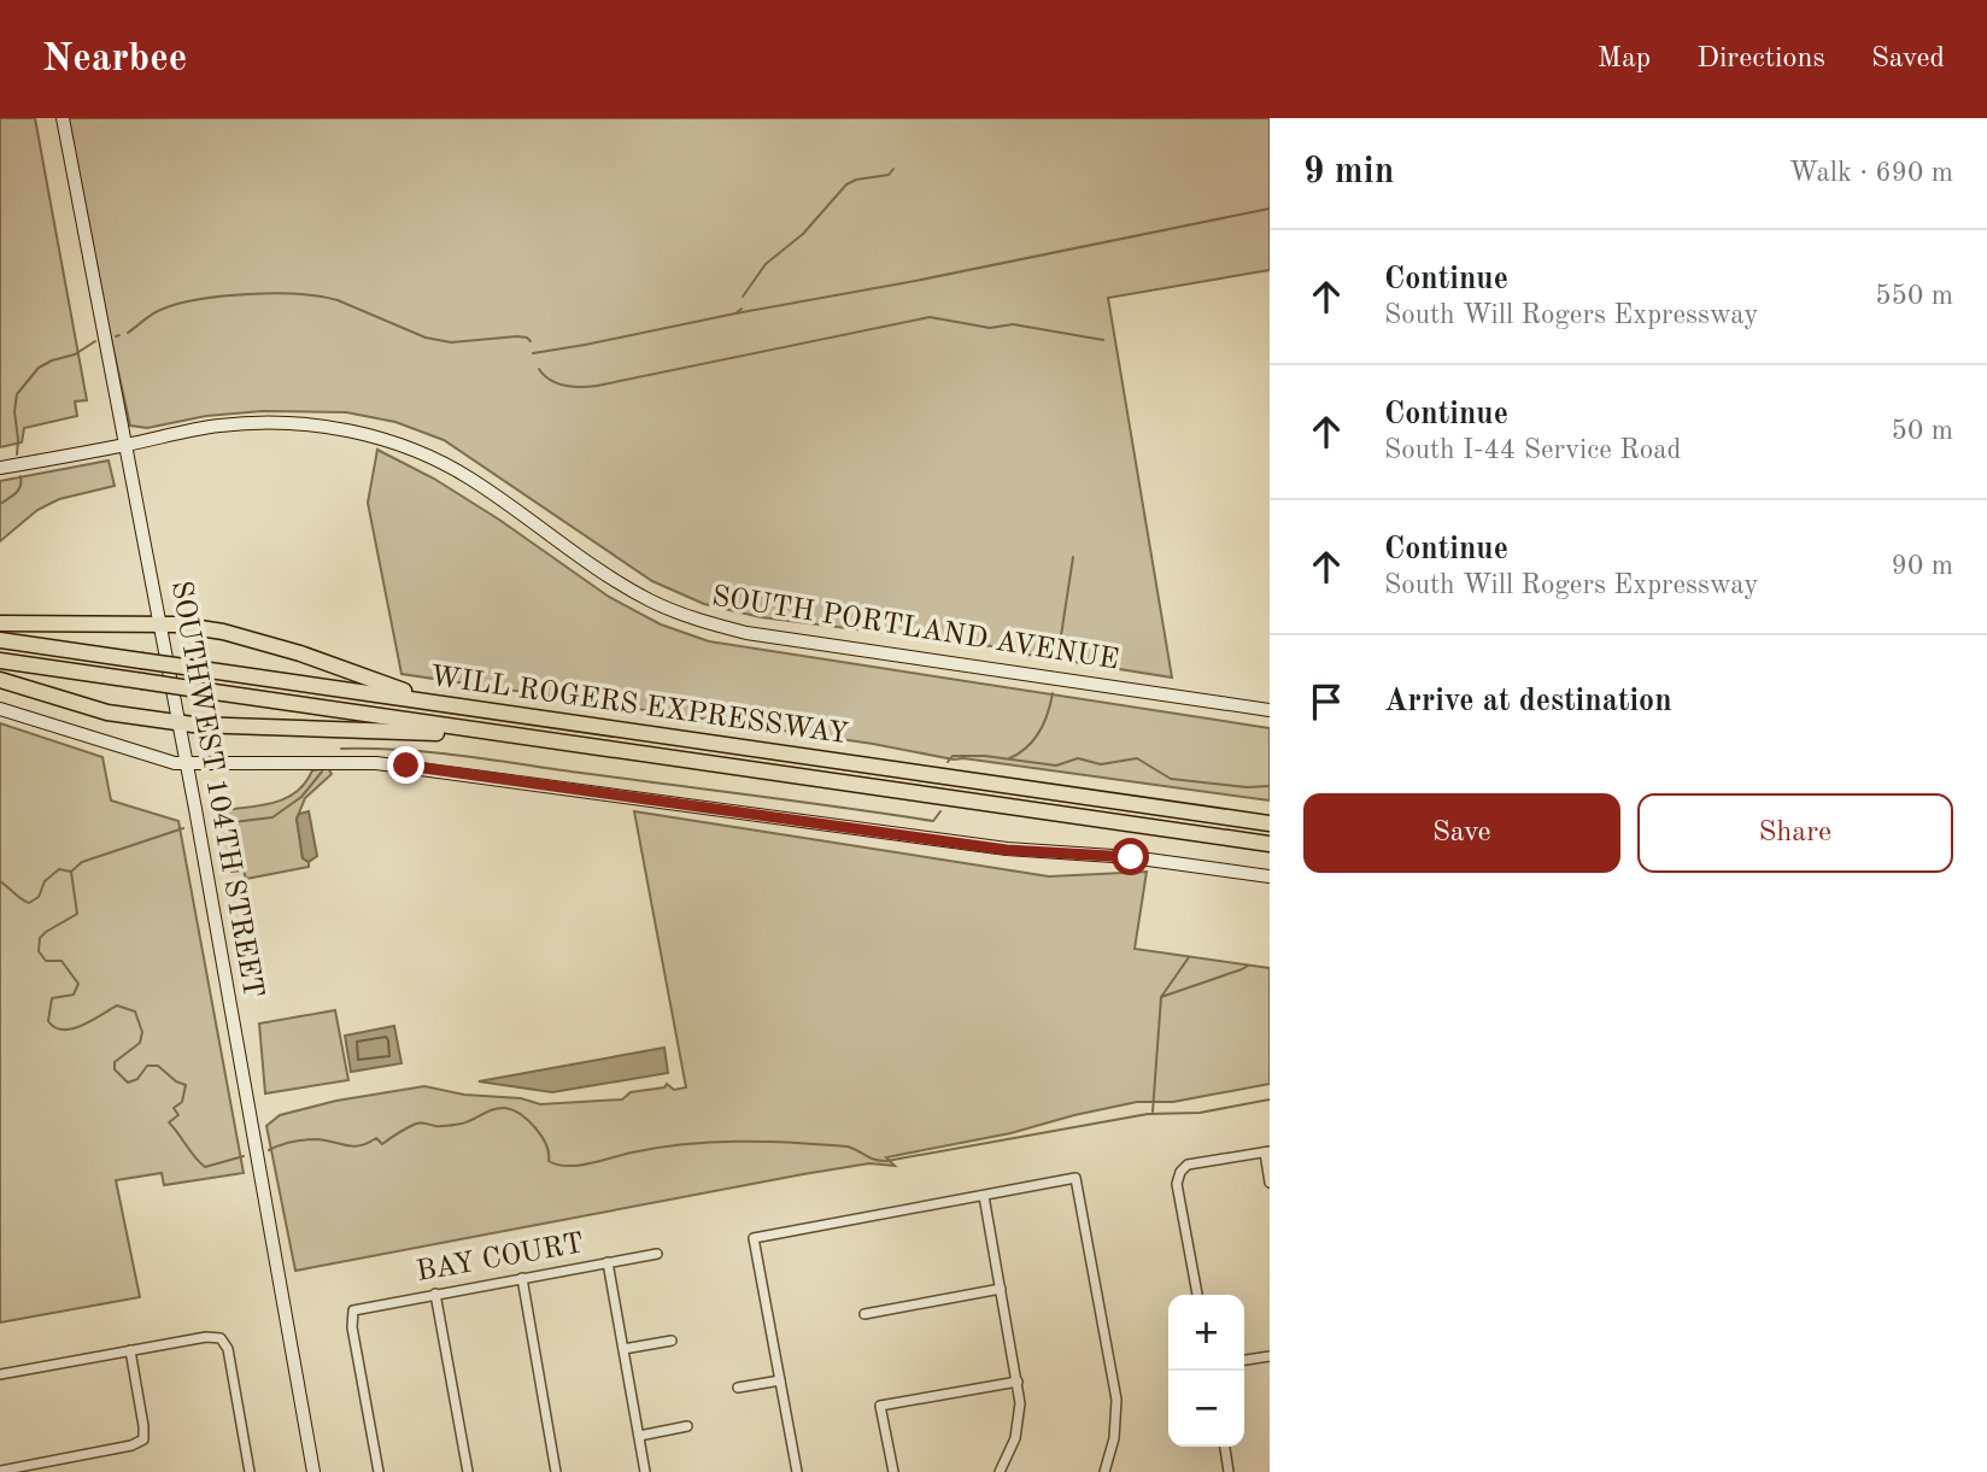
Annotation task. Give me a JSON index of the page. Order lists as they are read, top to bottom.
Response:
{
  "streets": {
    "highway": ["WILL ROGERS EXPRESSWAY"],
    "main road": ["SOUTH PORTLAND AVENUE", "SOUTHWEST 104TH STREET"],
    "street": ["BAY COURT"]
  },
  "crossings": [
    ["SOUTH PORTLAND AVENUE", "SOUTHWEST 104TH STREET"]
  ],
  "page": {
    "header": "Nearbee",
    "nav": ["Map", "Directions", "Saved"],
    "heading": ["9 min", "Walk · 690 m"],
    "list": [
      ["Continue", "South Will Rogers Expressway", "550 m"],
      ["Continue", "South I-44 Service Road", "50 m"],
      ["Continue", "South Will Rogers Expressway", "90 m"],
      "Arrive at destination"
    ],
    "buttons": ["Save", "Share"],
    "map_buttons": ["+", "−"]
  }
}
